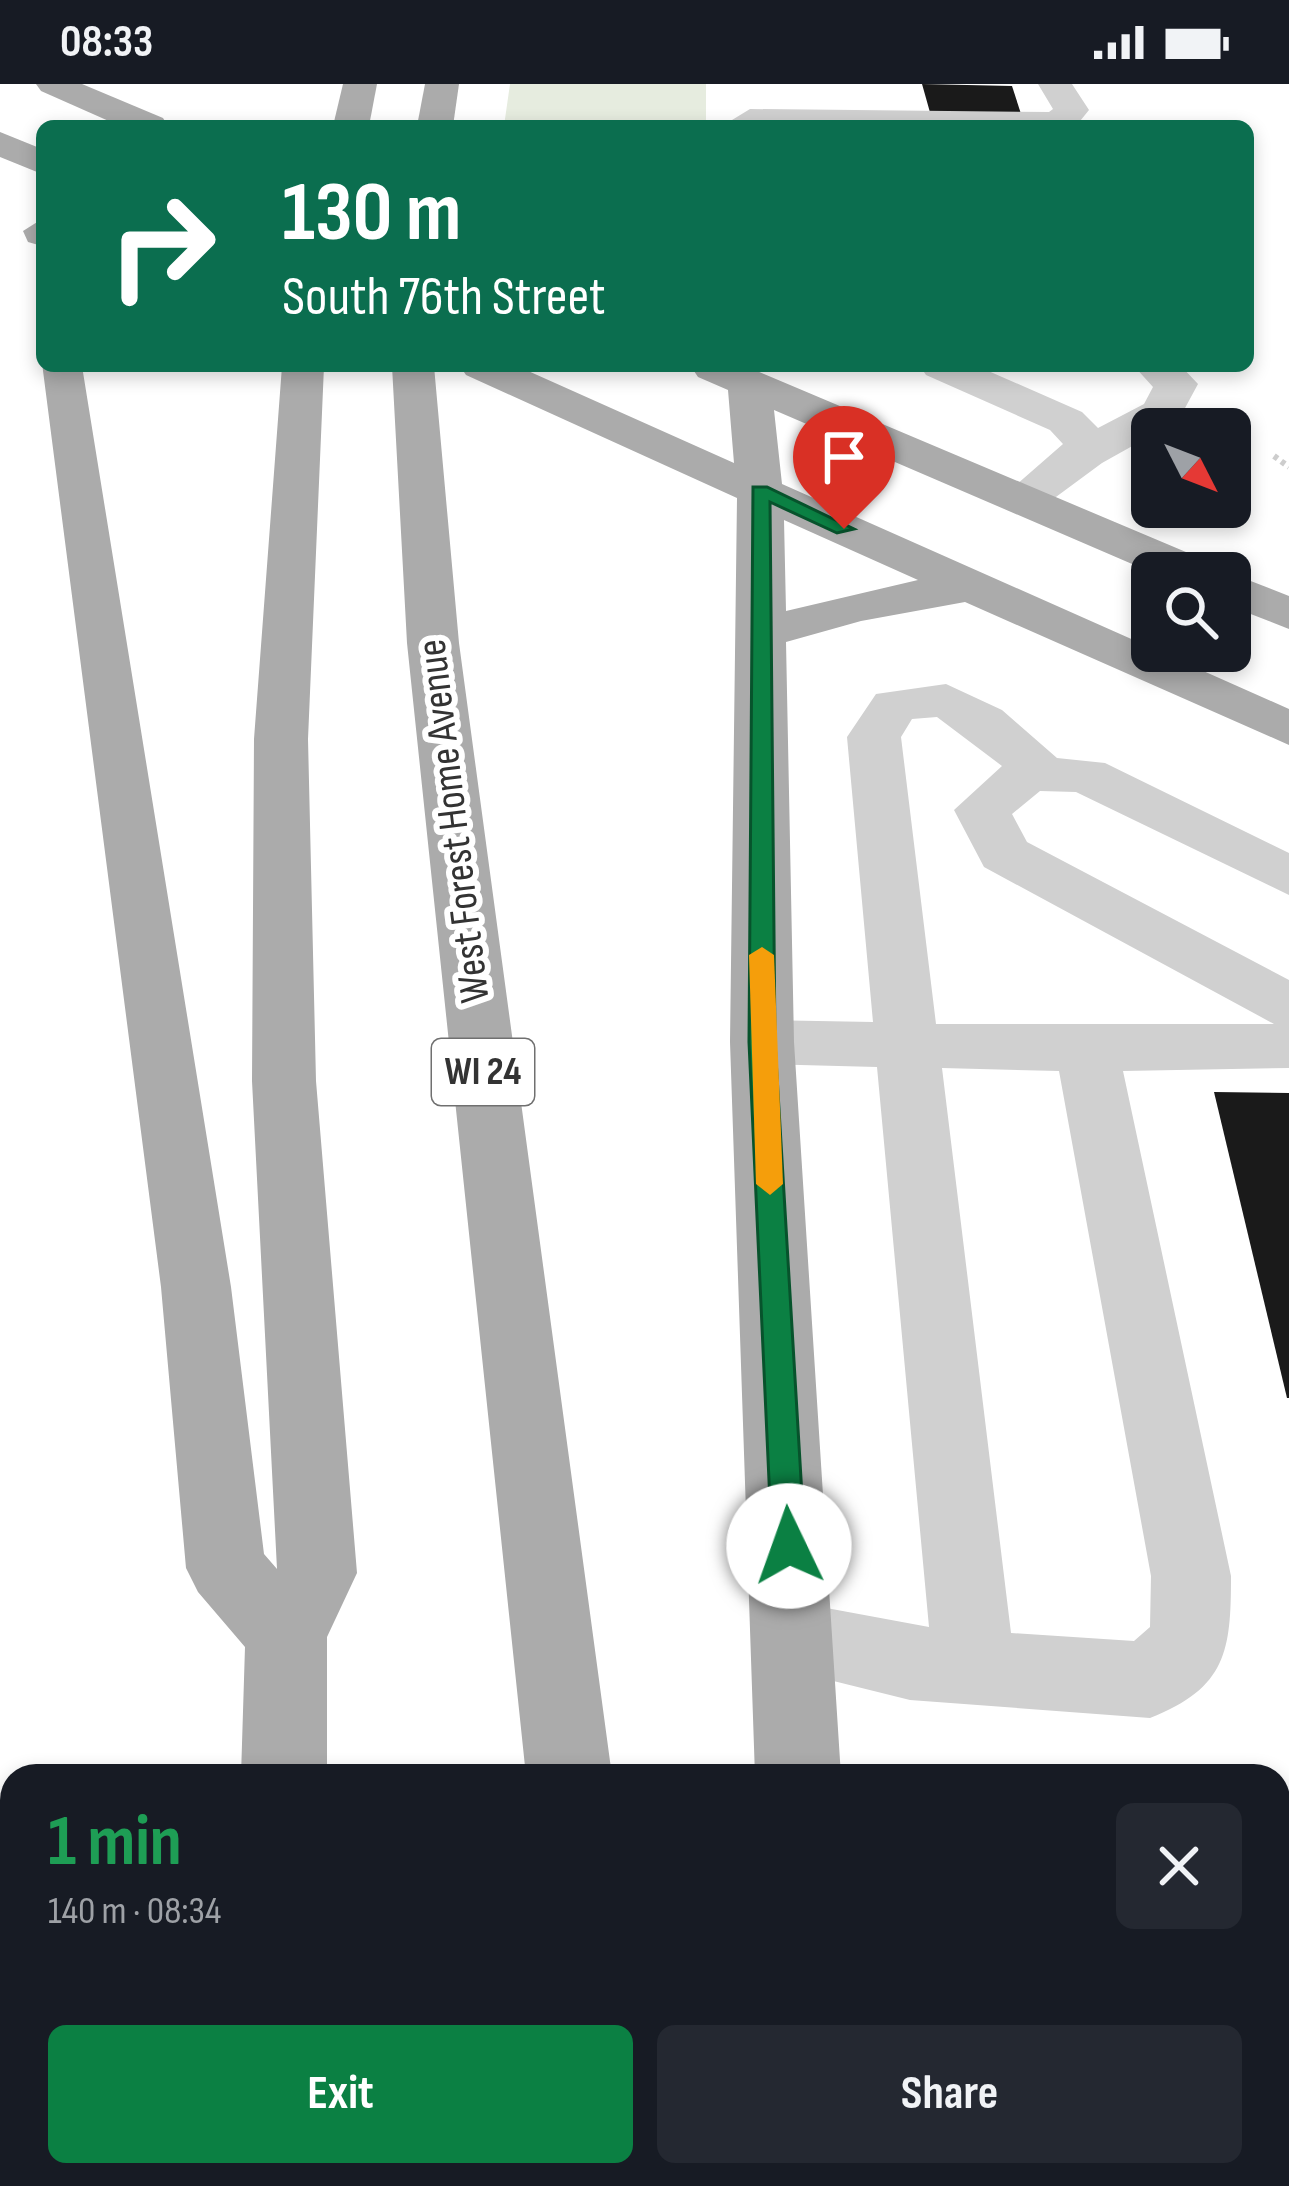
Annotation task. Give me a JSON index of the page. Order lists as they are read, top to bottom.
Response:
{
  "streets": {
    "main road": ["West Forest Home Avenue", "WI 24"]
  },
  "north": "bottom right",
  "page": {
    "status": "08:33",
    "turn": ["130 m", "South 76th Street"],
    "heading": ["1 min", "140 m · 08:34"],
    "buttons": ["Exit", "Share"]
  }
}
